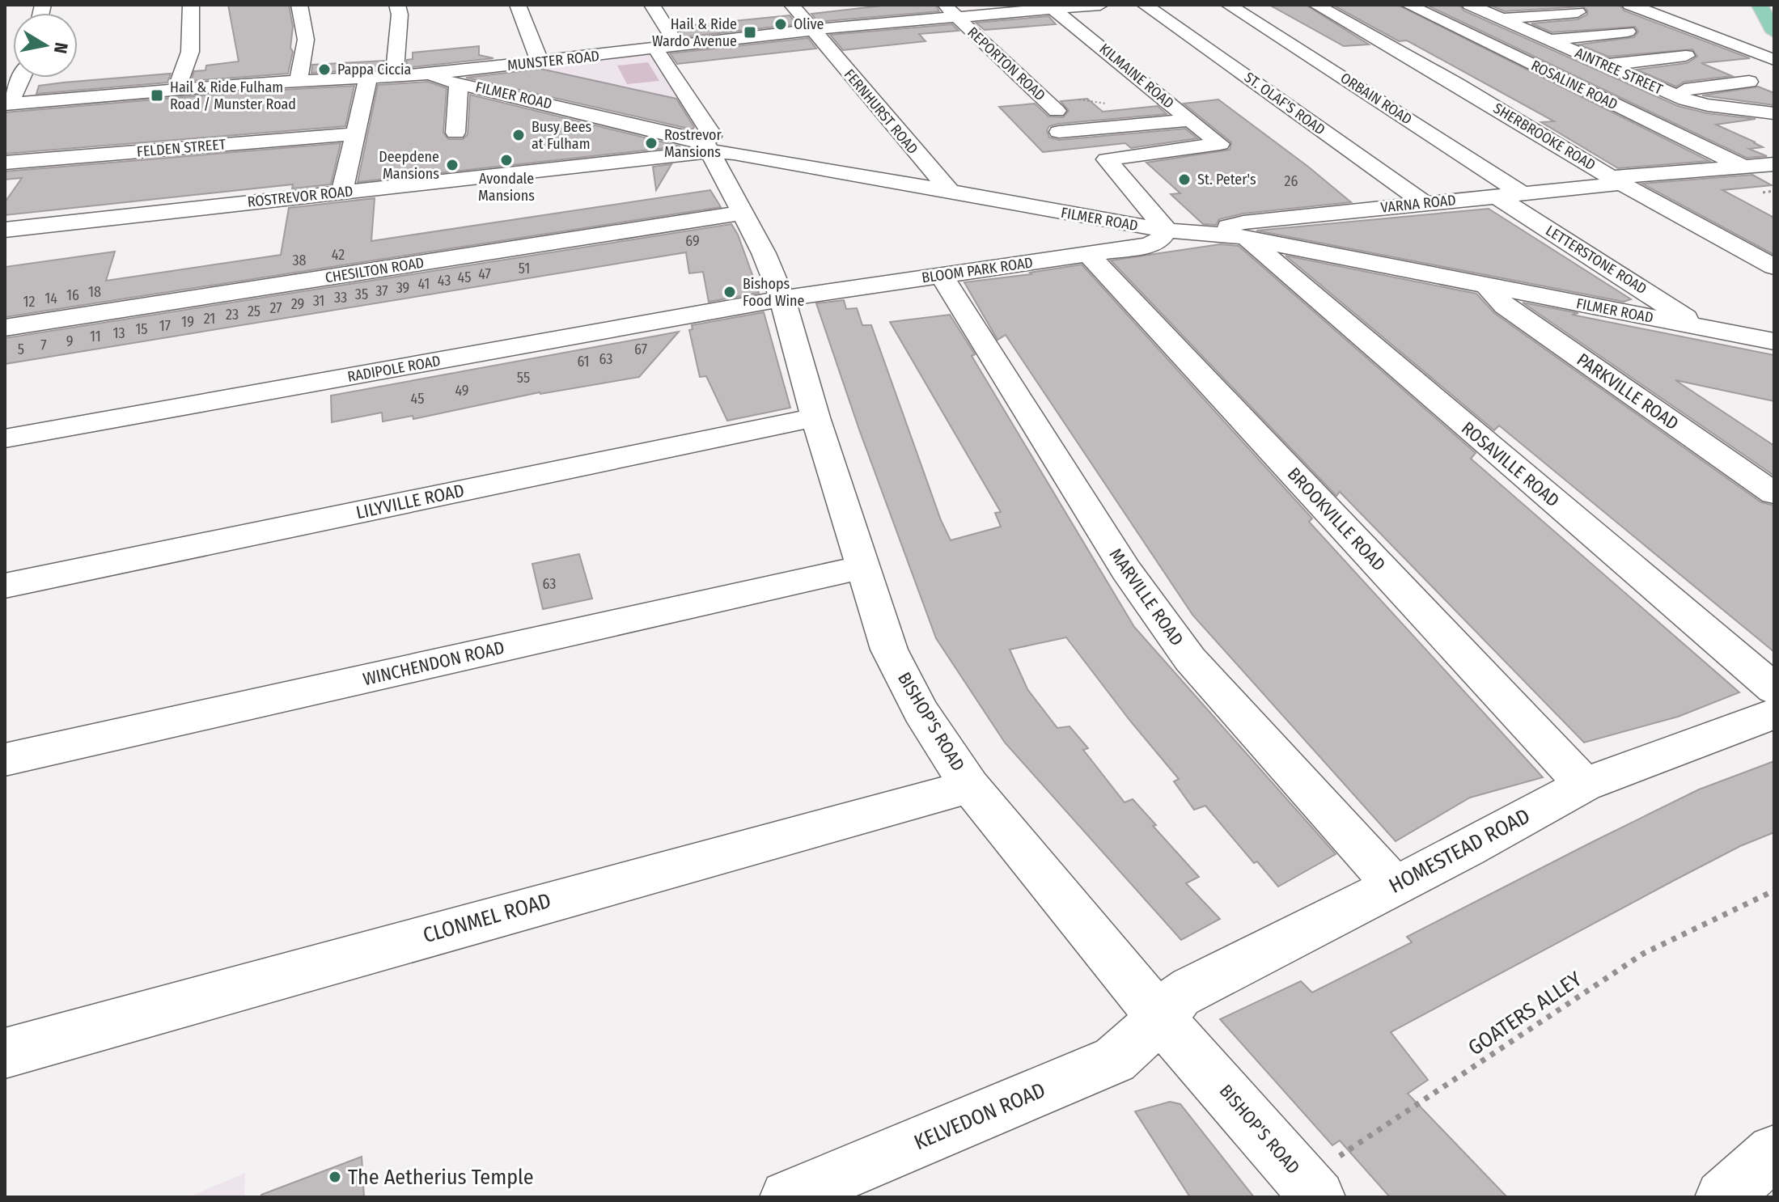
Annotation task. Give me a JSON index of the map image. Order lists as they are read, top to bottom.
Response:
{
  "streets": {
    "street": [
      "MUNSTER ROAD",
      "REPORTON ROAD",
      "AINTREE STREET",
      "KILMAINE ROAD",
      "ROSALINE ROAD",
      "FILMER ROAD",
      "ORBAIN ROAD",
      "ST. OLAF'S ROAD",
      "FERNHURST ROAD",
      "SHERBROOKE ROAD",
      "FELDEN STREET",
      "ROSTREVOR ROAD",
      "VARNA ROAD",
      "LETTERSTONE ROAD",
      "CHESILTON ROAD",
      "BLOOM PARK ROAD",
      "RADIPOLE ROAD",
      "PARKVILLE ROAD",
      "ROSAVILLE ROAD",
      "LILYVILLE ROAD",
      "BROOKVILLE ROAD",
      "MARVILLE ROAD",
      "WINCHENDON ROAD",
      "BISHOP'S ROAD",
      "HOMESTEAD ROAD",
      "CLONMEL ROAD",
      "KELVEDON ROAD"
    ],
    "path": ["GOATERS ALLEY"]
  },
  "crossings": [
    ["MUNSTER ROAD", "REPORTON ROAD"],
    ["MUNSTER ROAD", "KILMAINE ROAD"],
    ["MUNSTER ROAD", "FILMER ROAD"],
    ["MUNSTER ROAD", "FERNHURST ROAD"],
    ["MUNSTER ROAD", "BISHOP'S ROAD"],
    ["KILMAINE ROAD", "FILMER ROAD"],
    ["KILMAINE ROAD", "BLOOM PARK ROAD"],
    ["ROSALINE ROAD", "VARNA ROAD"],
    ["FILMER ROAD", "FERNHURST ROAD"],
    ["FILMER ROAD", "ROSTREVOR ROAD"],
    ["FILMER ROAD", "VARNA ROAD"],
    ["FILMER ROAD", "LETTERSTONE ROAD"],
    ["FILMER ROAD", "BLOOM PARK ROAD"],
    ["FILMER ROAD", "PARKVILLE ROAD"],
    ["FILMER ROAD", "ROSAVILLE ROAD"],
    ["FILMER ROAD", "BISHOP'S ROAD"],
    ["ORBAIN ROAD", "VARNA ROAD"],
    ["ST. OLAF'S ROAD", "VARNA ROAD"],
    ["SHERBROOKE ROAD", "VARNA ROAD"],
    ["ROSTREVOR ROAD", "BISHOP'S ROAD"],
    ["VARNA ROAD", "LETTERSTONE ROAD"],
    ["VARNA ROAD", "ROSAVILLE ROAD"],
    ["CHESILTON ROAD", "BISHOP'S ROAD"],
    ["BLOOM PARK ROAD", "RADIPOLE ROAD"],
    ["BLOOM PARK ROAD", "BROOKVILLE ROAD"],
    ["BLOOM PARK ROAD", "MARVILLE ROAD"],
    ["BLOOM PARK ROAD", "BISHOP'S ROAD"],
    ["RADIPOLE ROAD", "BISHOP'S ROAD"],
    ["LILYVILLE ROAD", "BISHOP'S ROAD"],
    ["BROOKVILLE ROAD", "HOMESTEAD ROAD"],
    ["MARVILLE ROAD", "HOMESTEAD ROAD"],
    ["WINCHENDON ROAD", "BISHOP'S ROAD"],
    ["BISHOP'S ROAD", "HOMESTEAD ROAD"],
    ["BISHOP'S ROAD", "CLONMEL ROAD"],
    ["BISHOP'S ROAD", "GOATERS ALLEY"],
    ["BISHOP'S ROAD", "KELVEDON ROAD"],
    ["HOMESTEAD ROAD", "KELVEDON ROAD"]
  ],
  "places": {
    "other": [
      "Olive",
      "Pappa Ciccia",
      "Busy Bees at Fulham",
      "Rostrevor Mansions",
      "Avondale Mansions",
      "Deepdene Mansions",
      "St. Peter's",
      "Bishops Food Wine",
      "The Aetherius Temple"
    ],
    "transit": ["Hail & Ride Wardo Avenue", "Hail & Ride Fulham Road / Munster Road"]
  },
  "house_numbers": [
    "26",
    "69",
    "42",
    "38",
    "51",
    "47",
    "45",
    "43",
    "41",
    "39",
    "37",
    "18",
    "35",
    "16",
    "33",
    "14",
    "31",
    "12",
    "29",
    "27",
    "25",
    "23",
    "21",
    "19",
    "17",
    "15",
    "13",
    "11",
    "9",
    "7",
    "5",
    "67",
    "63",
    "61",
    "55",
    "49",
    "45",
    "63"
  ],
  "north": "right"
}
